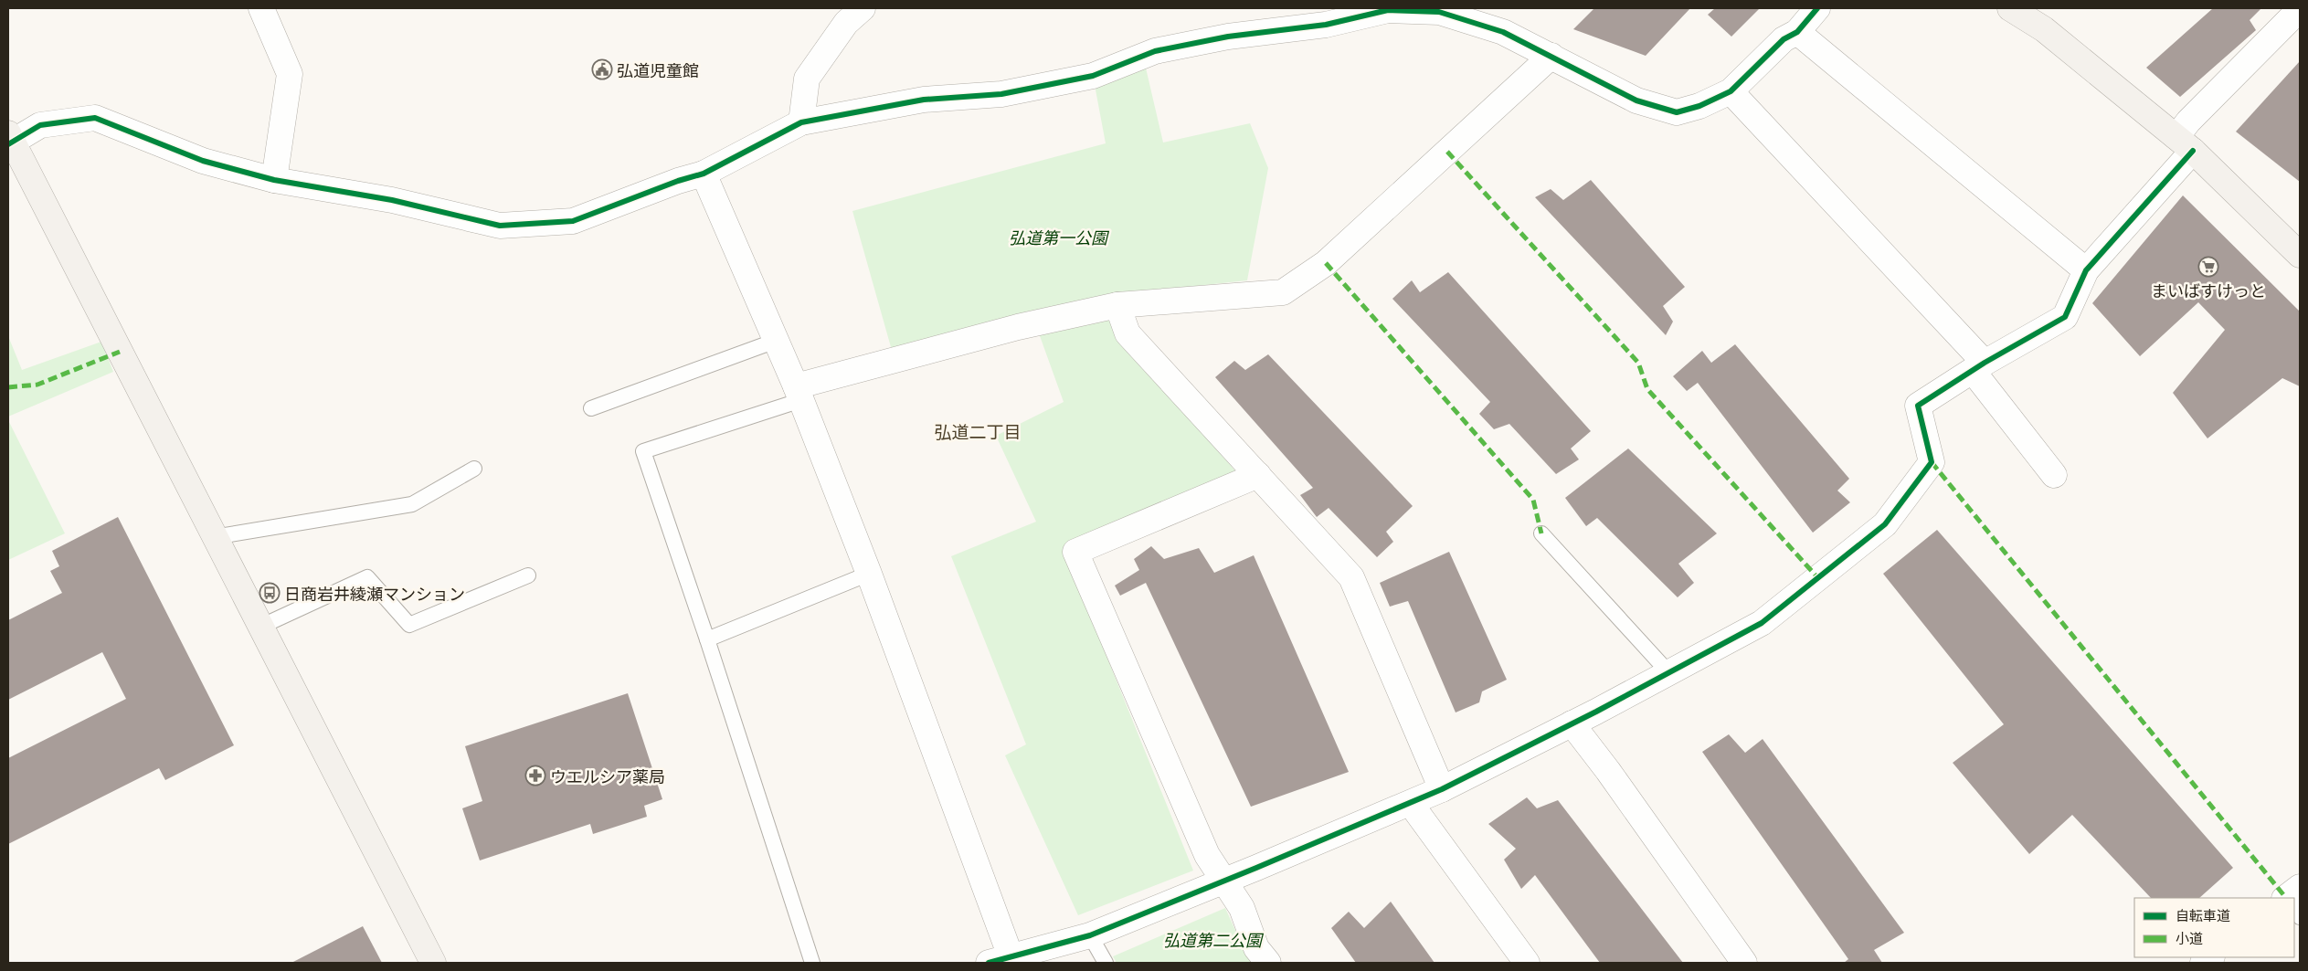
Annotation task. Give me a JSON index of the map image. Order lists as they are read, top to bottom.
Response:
{
  "districts": ["弘道二丁目"],
  "parks": ["弘道第一公園", "弘道第二公園"],
  "places": {
    "public building": ["弘道児童館"],
    "supermarket": ["まいばすけっと"],
    "bus stop": ["日商岩井綾瀬マンション"],
    "pharmacy": ["ウエルシア薬局"]
  },
  "legend": ["自転車道", "小道"]
}
